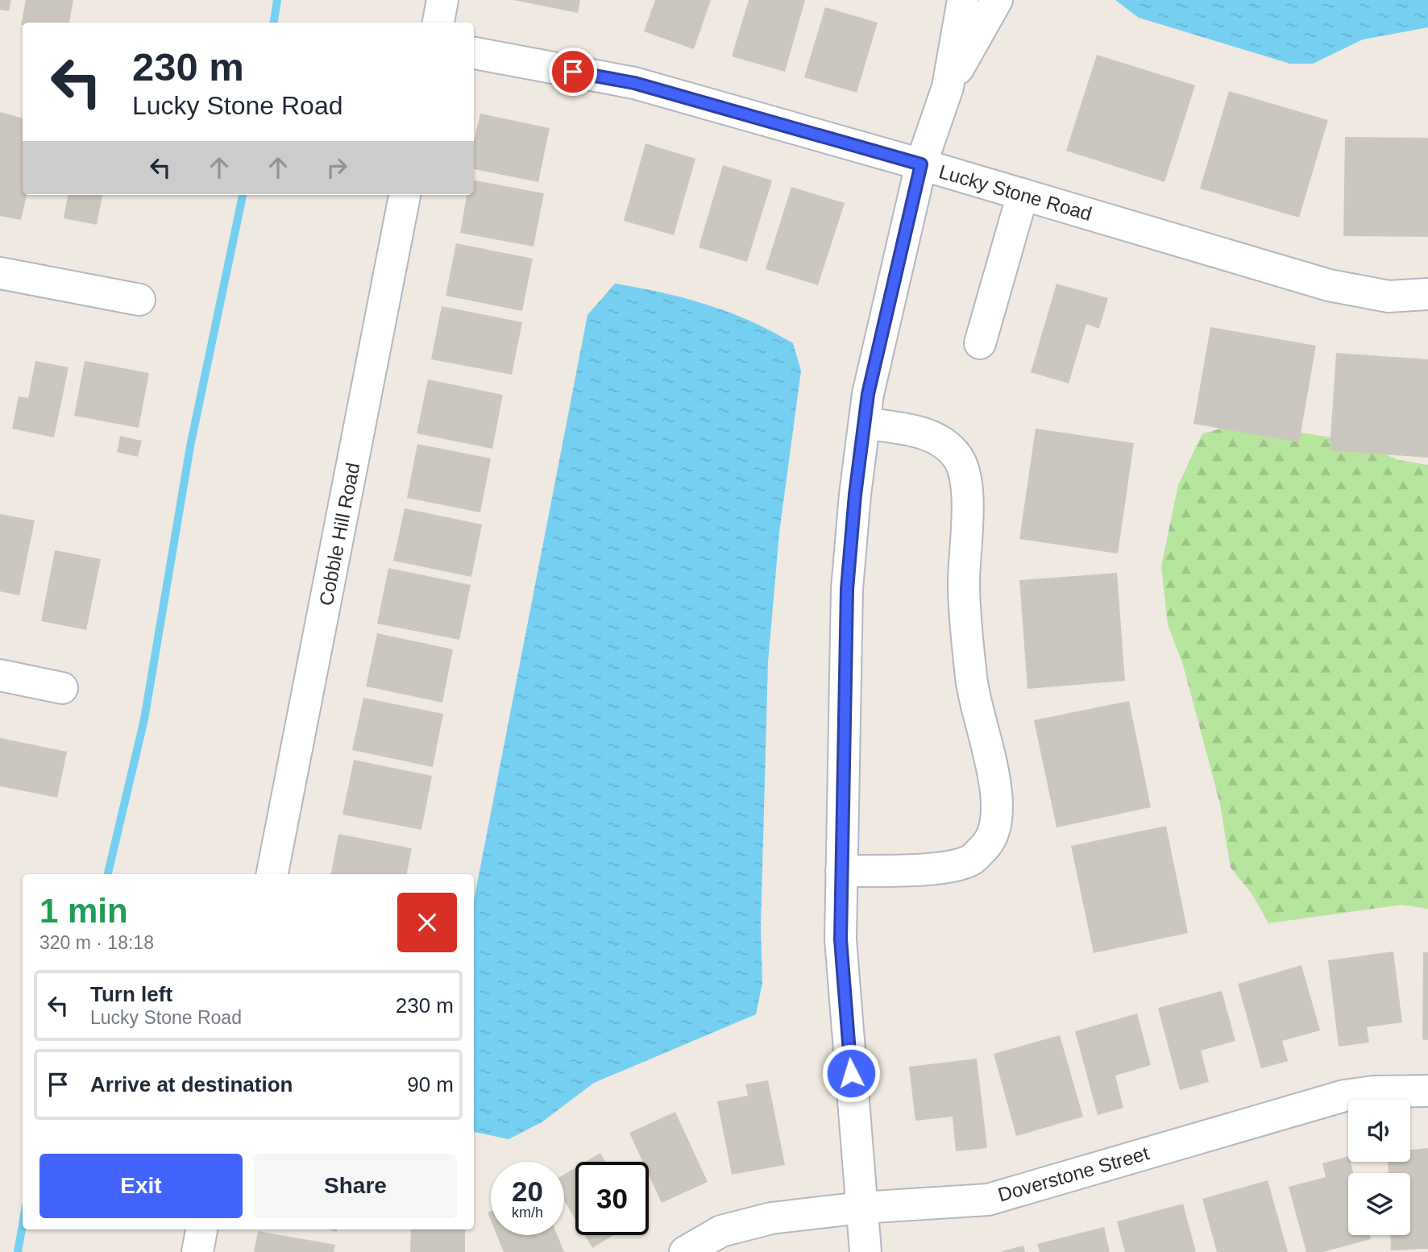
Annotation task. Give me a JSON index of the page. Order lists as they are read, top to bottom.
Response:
{
  "streets": {
    "street": ["Lucky Stone Road", "Cobble Hill Road", "Doverstone Street"]
  },
  "page": {
    "turn": ["230 m", "Lucky Stone Road"],
    "heading": ["1 min", "320 m · 18:18"],
    "list": [
      {
        "name": "Turn left",
        "note": "Lucky Stone Road",
        "value": "230 m"
      },
      {
        "name": "Arrive at destination",
        "value": "90 m"
      }
    ],
    "buttons": ["Exit", "Share"],
    "speed": "20 km/h",
    "limit": "30"
  }
}
